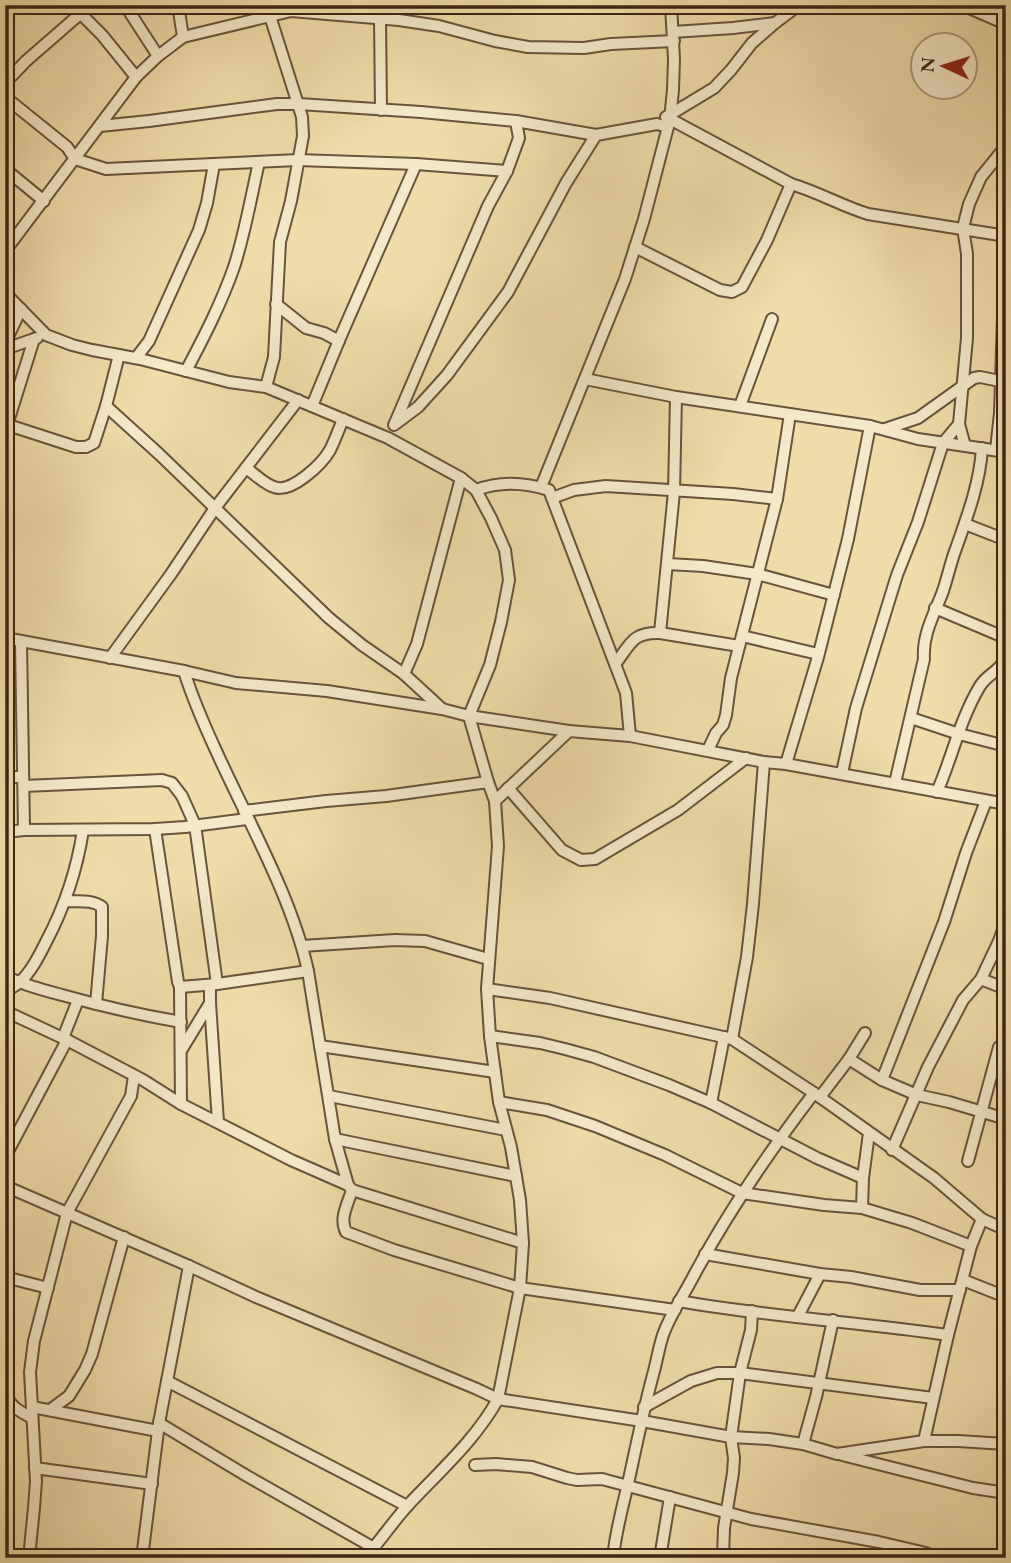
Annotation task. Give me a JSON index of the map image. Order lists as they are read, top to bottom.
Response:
{
  "north": "left"
}
